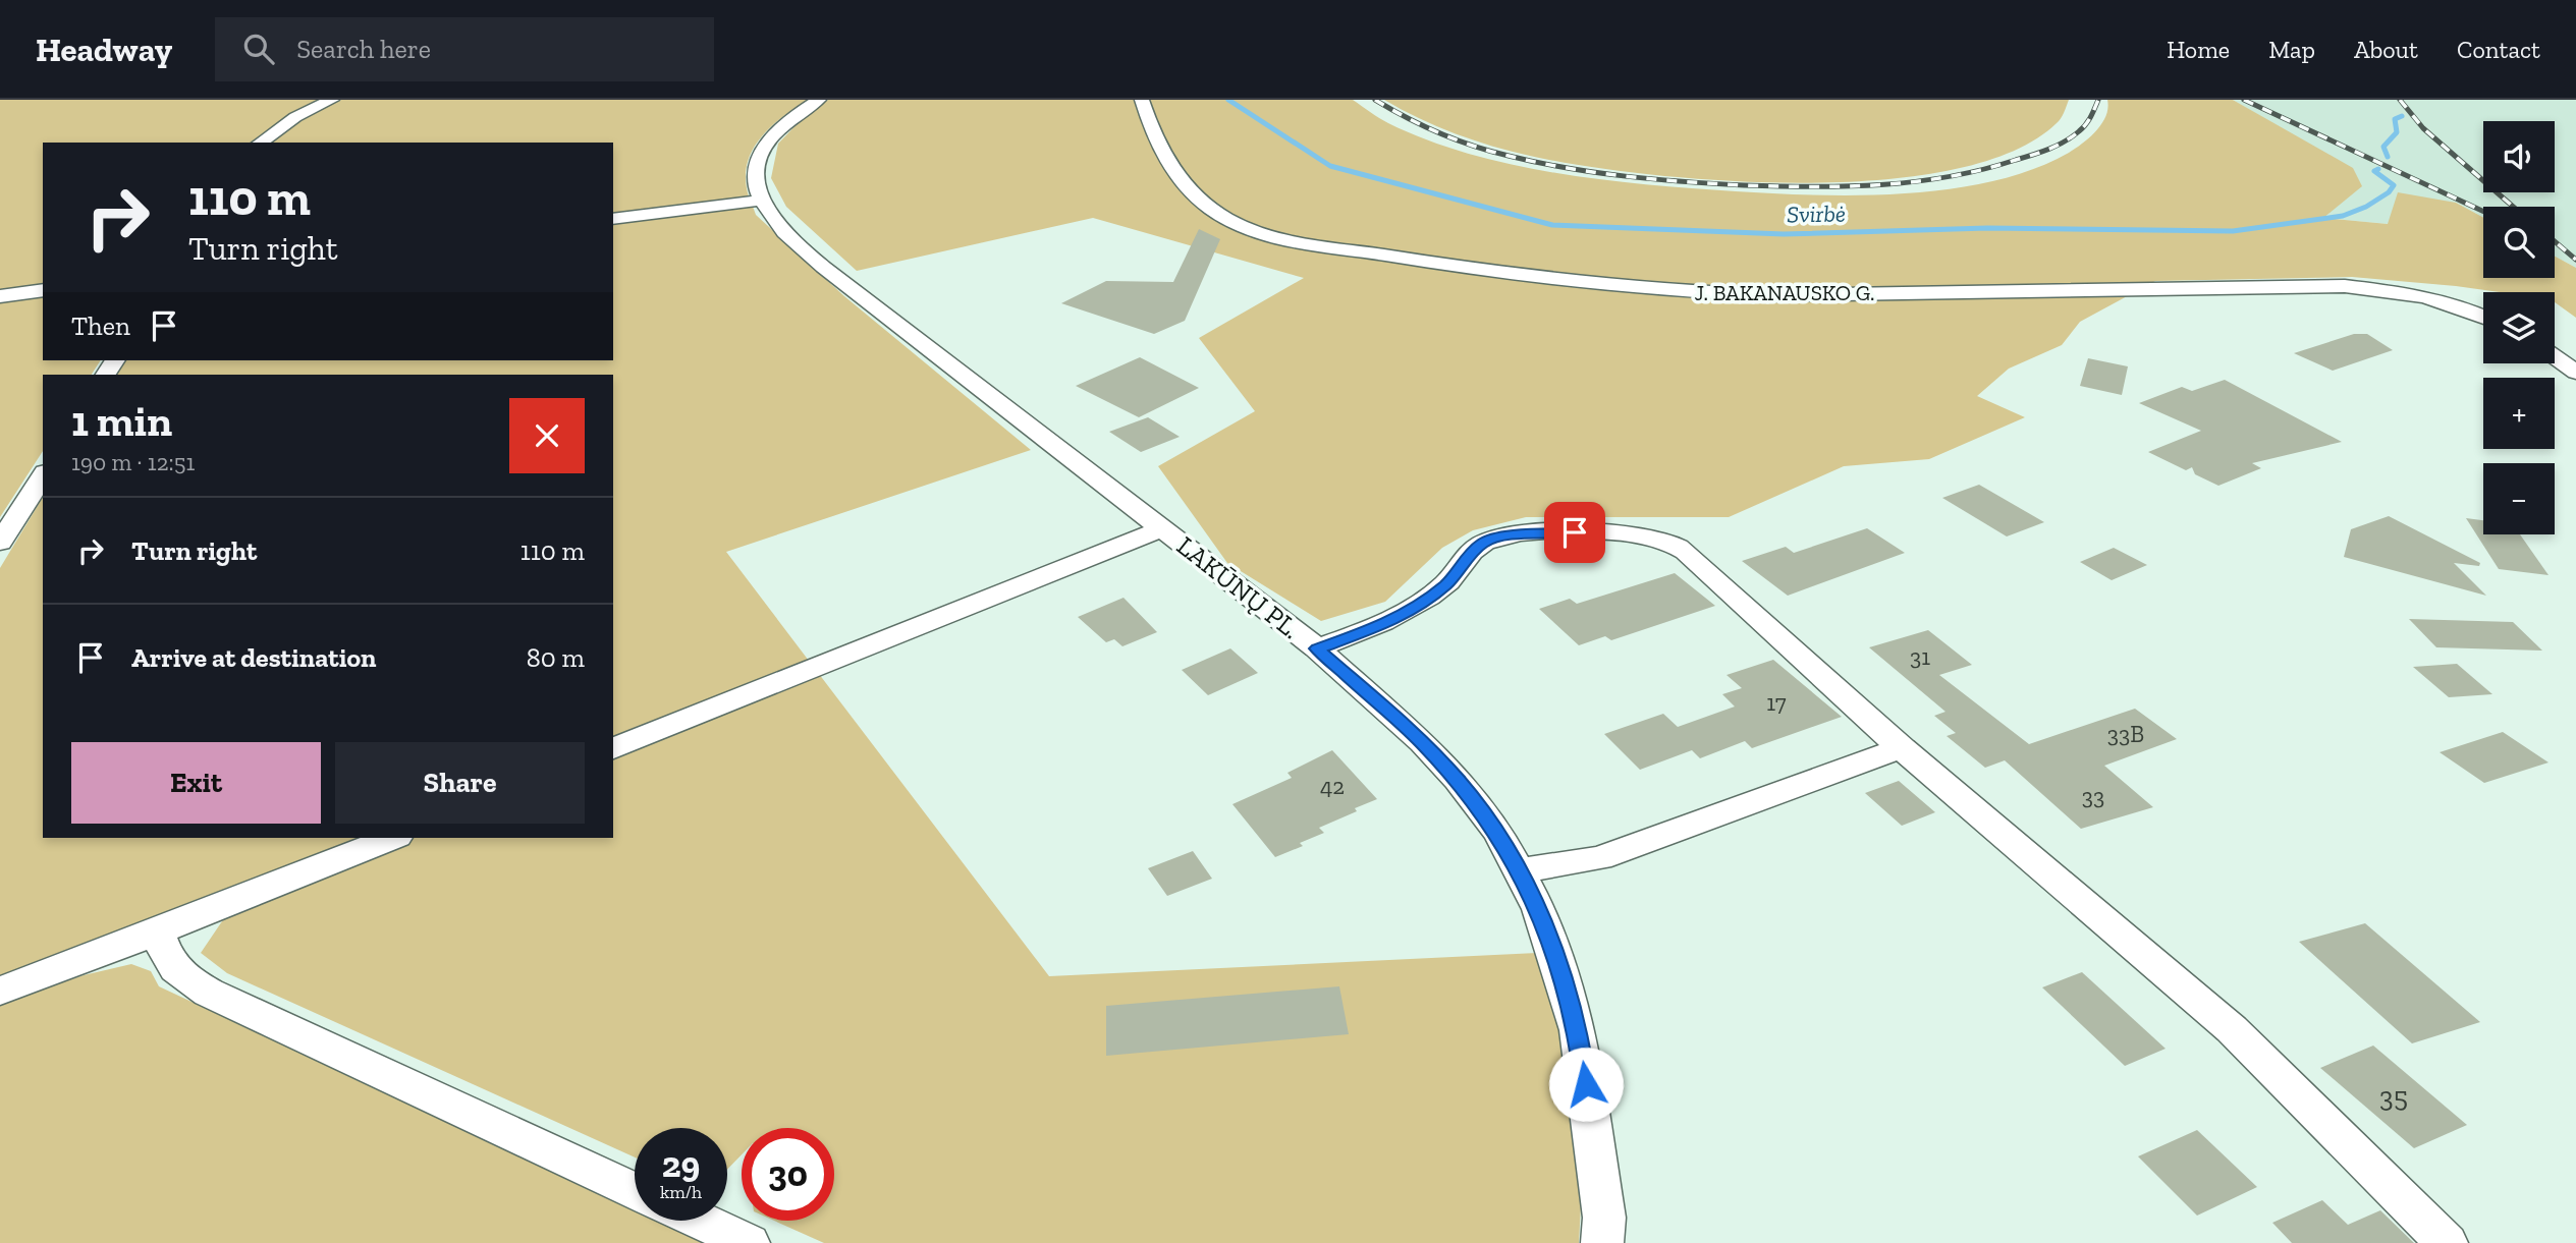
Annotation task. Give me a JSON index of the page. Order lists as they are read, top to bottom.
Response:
{
  "streets": {
    "street": ["J. BAKANAUSKO G.", "LAKŪNŲ PL."]
  },
  "water": ["Svirbė"],
  "house_numbers": [
    "31",
    "17",
    "33B",
    "42",
    "33",
    "35"
  ],
  "page": {
    "header": "Headway",
    "search": "Search here",
    "nav": [
      "Home",
      "Map",
      "About",
      "Contact"
    ],
    "map_buttons": ["+", "−"],
    "turn": ["110 m", "Turn right"],
    "then": "Then",
    "heading": ["1 min", "190 m · 12:51"],
    "list": [
      {
        "name": "Turn right",
        "value": "110 m"
      },
      {
        "name": "Arrive at destination",
        "value": "80 m"
      }
    ],
    "buttons": ["Exit", "Share"],
    "speed": "29 km/h",
    "limit": "30"
  }
}
